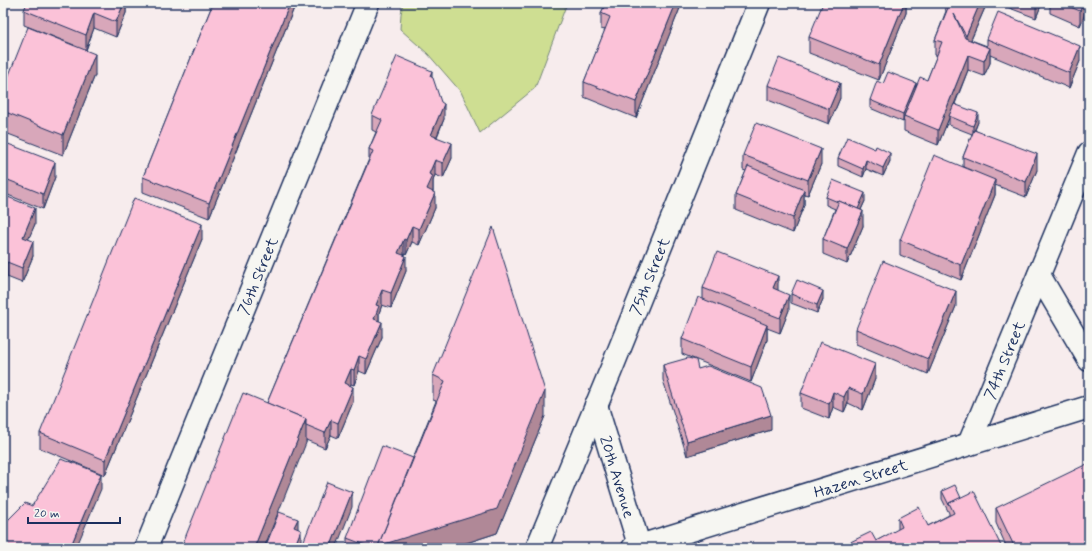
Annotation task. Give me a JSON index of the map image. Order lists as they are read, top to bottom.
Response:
{
  "streets": {
    "street": [
      "76th Street",
      "75th Street",
      "74th Street",
      "20th Avenue",
      "Hazen Street"
    ]
  },
  "crossings": [
    ["75th Street", "20th Avenue"],
    ["74th Street", "Hazen Street"],
    ["20th Avenue", "Hazen Street"]
  ],
  "scale_bar": "20 m"
}
